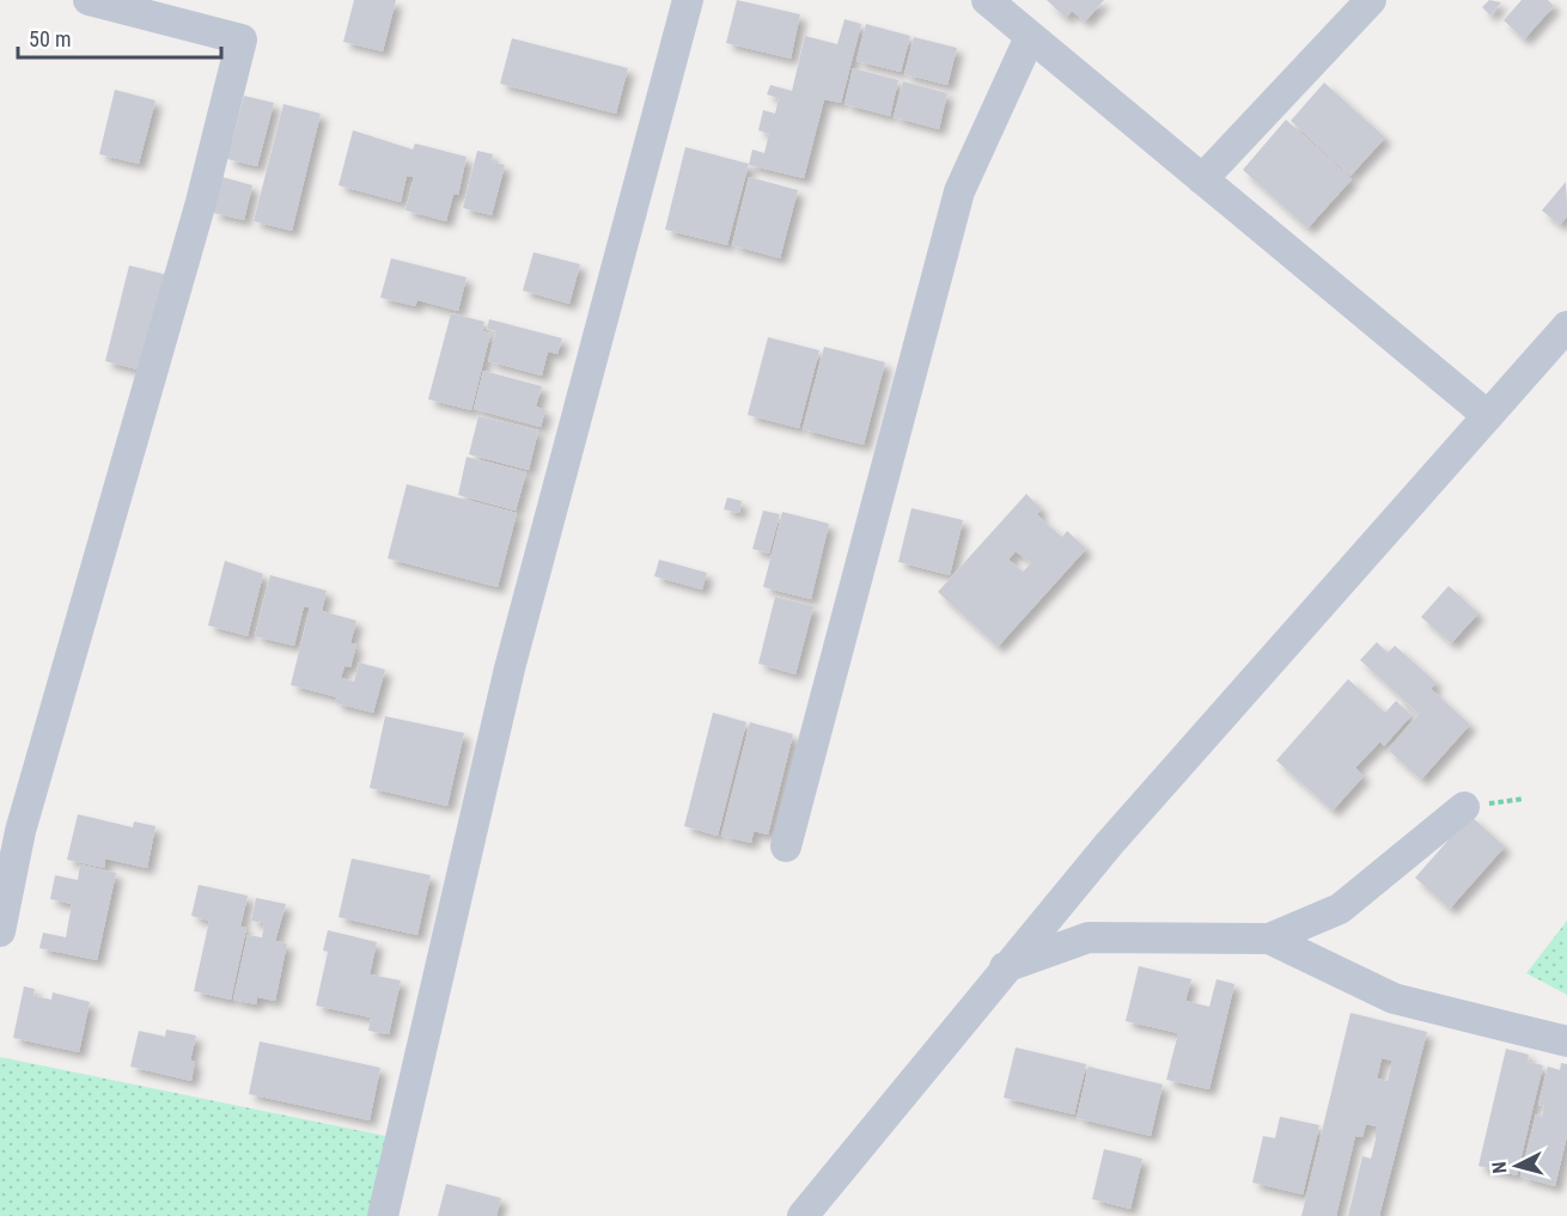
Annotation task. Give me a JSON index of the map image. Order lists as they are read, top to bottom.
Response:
{
  "scale_bar": "50 m",
  "north": "left"
}
